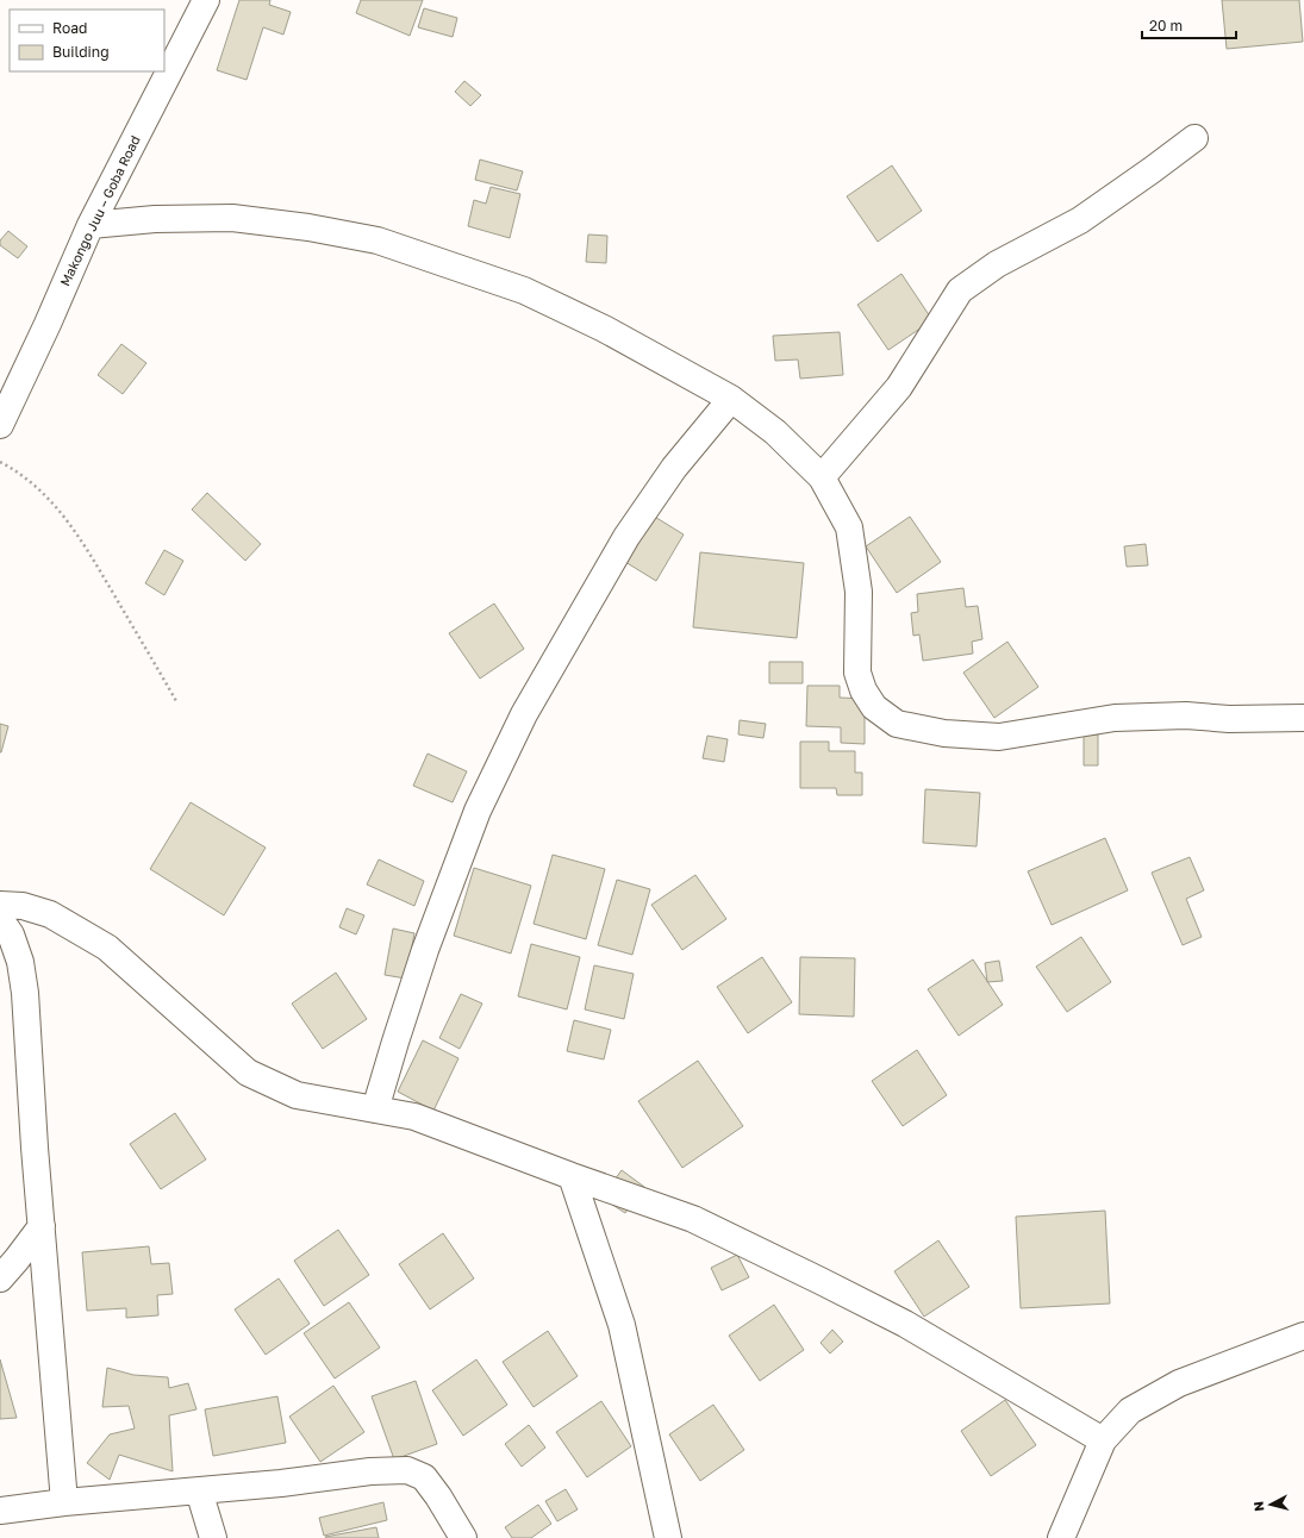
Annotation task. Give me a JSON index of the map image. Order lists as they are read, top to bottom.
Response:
{
  "streets": {
    "street": ["Makongo Juu – Goba Road"]
  },
  "legend": ["Road", "Building"],
  "scale_bar": "20 m",
  "north": "left"
}
